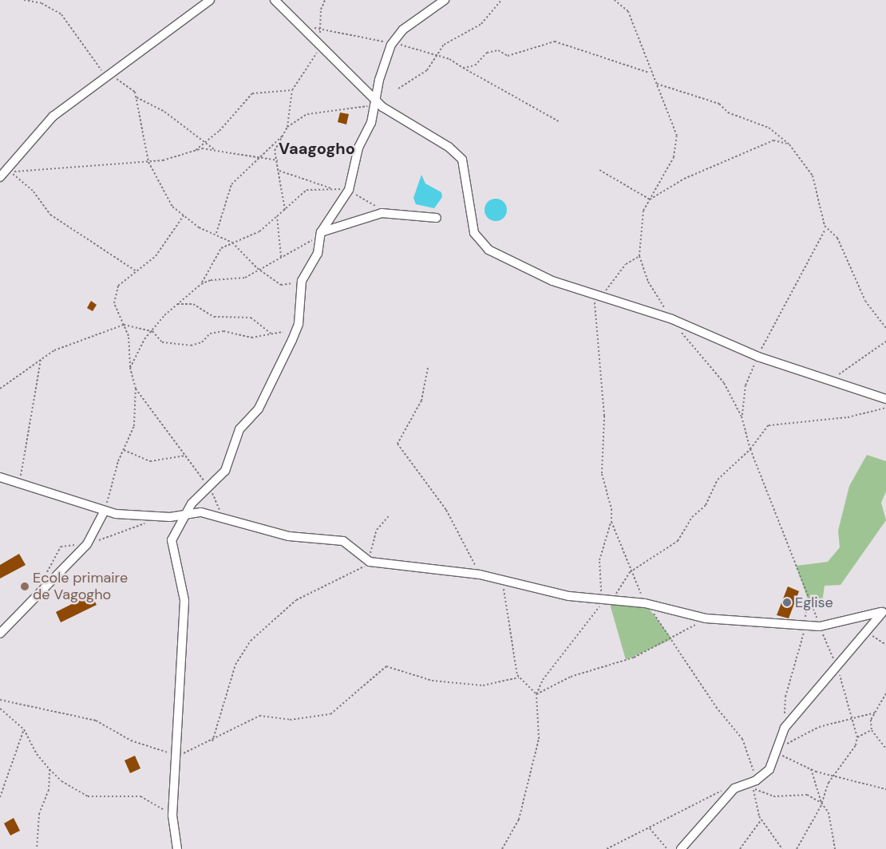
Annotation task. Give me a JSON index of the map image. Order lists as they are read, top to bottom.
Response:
{
  "districts": ["Vaagogho"],
  "places": ["Ecole primaire de Vagogho", "Eglise"]
}
